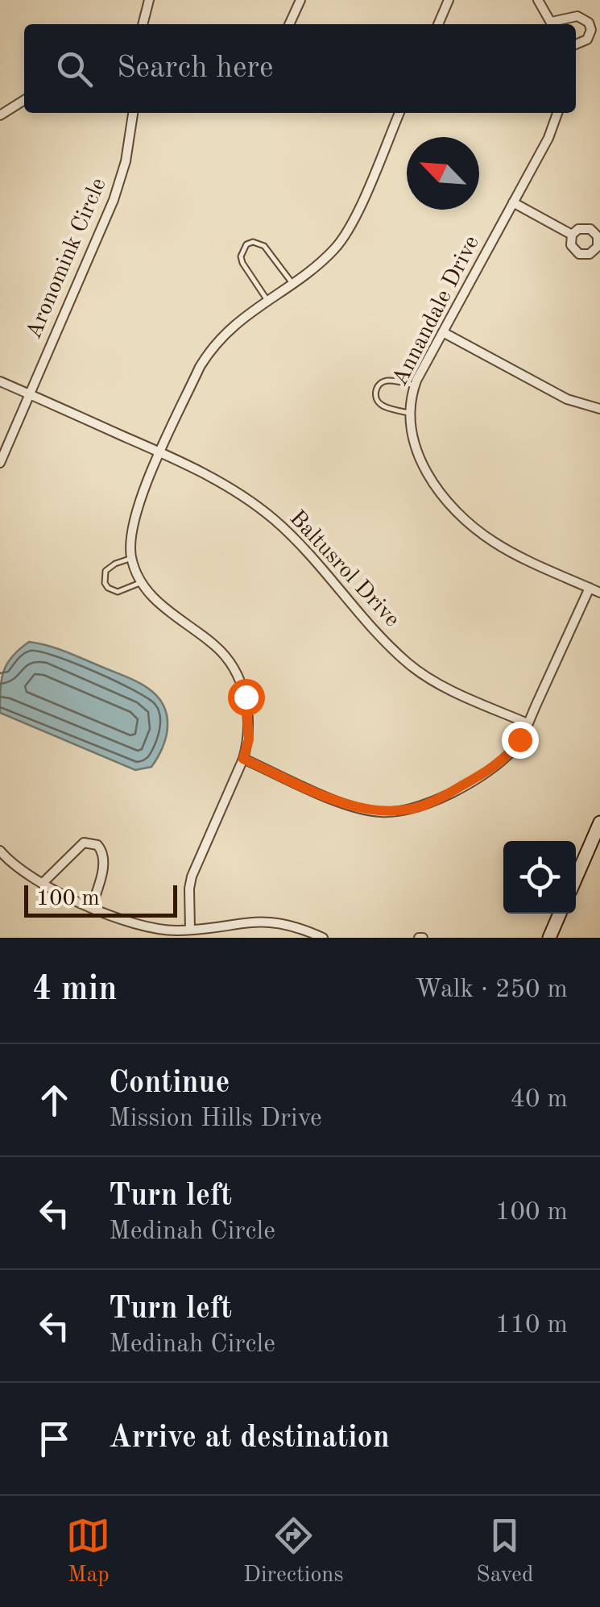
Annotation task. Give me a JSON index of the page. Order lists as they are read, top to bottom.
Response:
{
  "streets": {
    "street": ["Aronomink Circle", "Annandale Drive", "Baltusrol Drive"]
  },
  "crossings": [
    ["Aronomink Circle", "Baltusrol Drive"]
  ],
  "scale_bar": "100 m",
  "north": "top left",
  "page": {
    "search": "Search here",
    "scale": "100 m",
    "heading": ["4 min", "Walk · 250 m"],
    "list": [
      ["Continue", "Mission Hills Drive", "40 m"],
      ["Turn left", "Medinah Circle", "100 m"],
      ["Turn left", "Medinah Circle", "110 m"],
      "Arrive at destination"
    ],
    "nav": ["Map", "Directions", "Saved"]
  }
}
